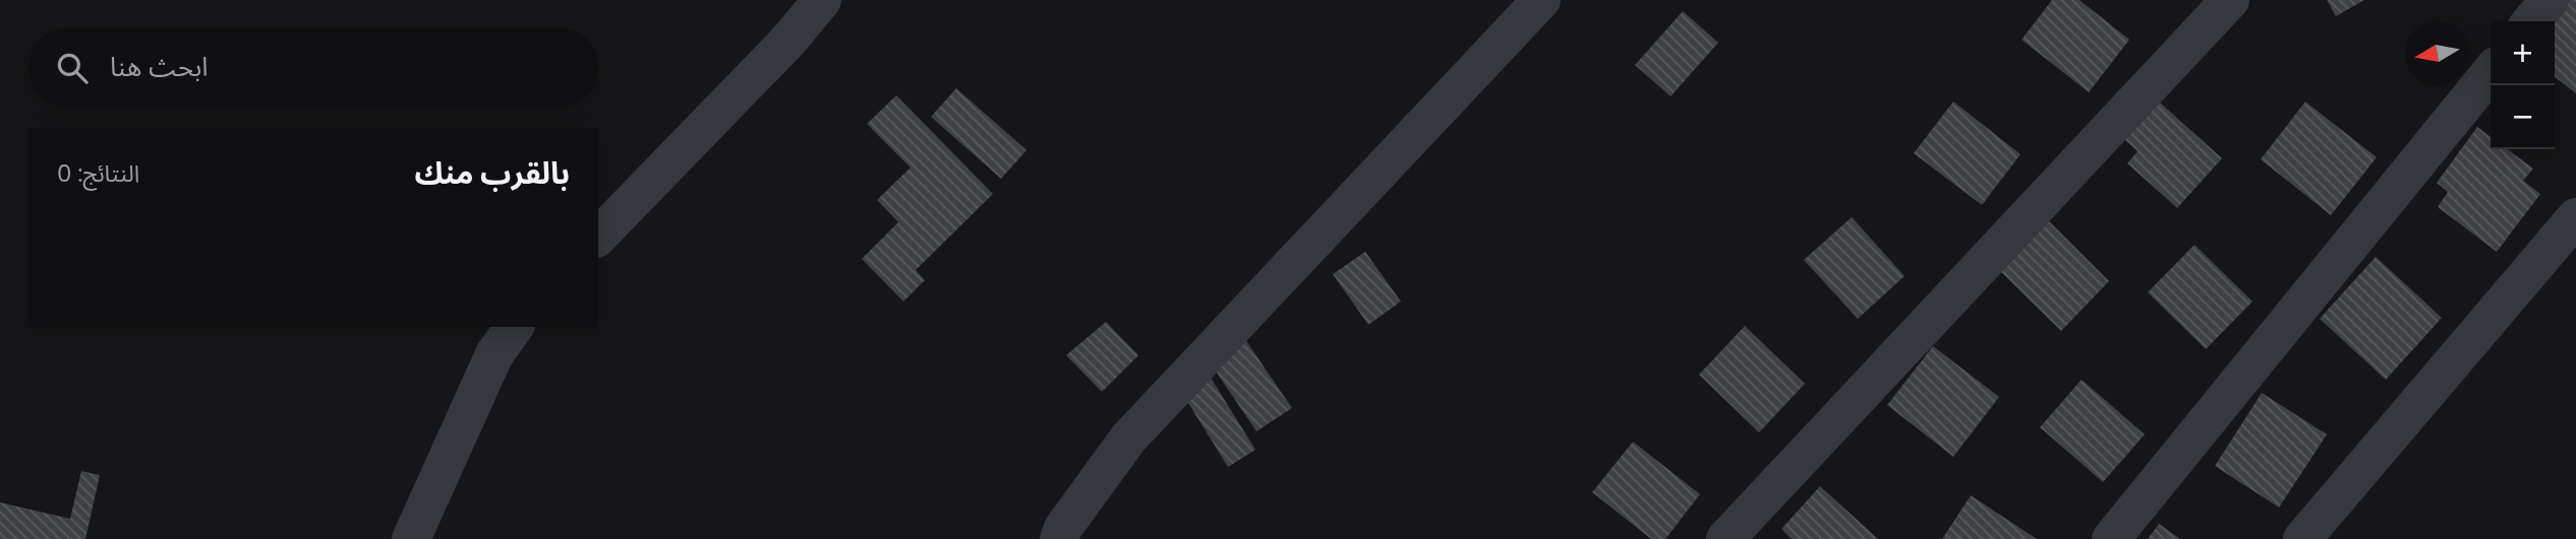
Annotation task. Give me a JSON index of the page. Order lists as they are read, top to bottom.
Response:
{
  "north": "left",
  "page": {
    "map_buttons": ["+", "−"],
    "search": "ابحث هنا",
    "heading": ["بالقرب منك", "النتائج: 0"]
  }
}
